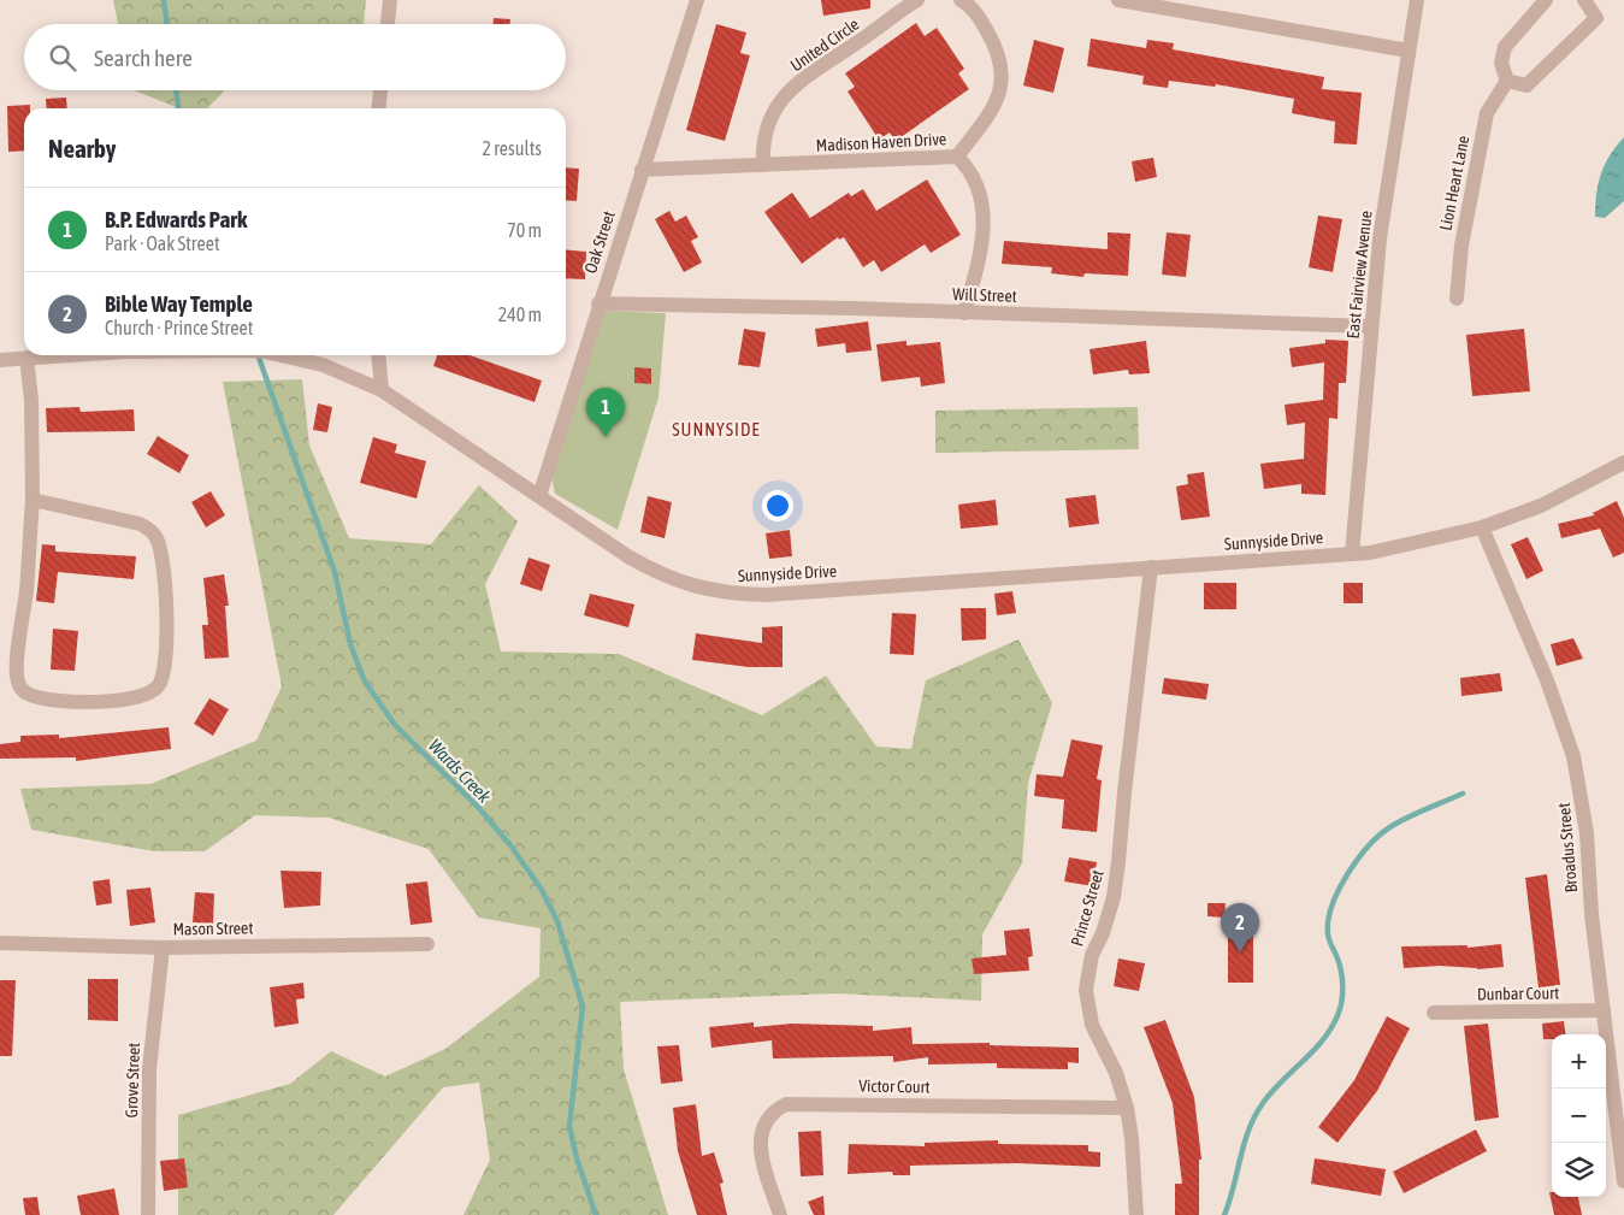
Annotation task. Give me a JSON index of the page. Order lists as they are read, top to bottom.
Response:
{
  "streets": {
    "street": [
      "United Circle",
      "Madison Haven Drive",
      "Lion Heart Lane",
      "Oak Street",
      "East Fairview Avenue",
      "Will Street",
      "Sunnyside Drive",
      "Broadus Street",
      "Prince Street",
      "Mason Street",
      "Dunbar Court",
      "Grove Street",
      "Victor Court"
    ]
  },
  "crossings": [
    ["United Circle", "Madison Haven Drive"],
    ["Madison Haven Drive", "Oak Street"],
    ["Madison Haven Drive", "Will Street"],
    ["Oak Street", "Will Street"],
    ["Oak Street", "Sunnyside Drive"],
    ["East Fairview Avenue", "Will Street"],
    ["East Fairview Avenue", "Sunnyside Drive"],
    ["Sunnyside Drive", "Broadus Street"],
    ["Sunnyside Drive", "Prince Street"],
    ["Broadus Street", "Dunbar Court"],
    ["Prince Street", "Victor Court"],
    ["Mason Street", "Grove Street"]
  ],
  "districts": ["SUNNYSIDE"],
  "water": ["Wards Creek"],
  "page": {
    "search": "Search here",
    "heading": ["Nearby", "2 results"],
    "list": [
      {
        "mark": "1",
        "name": "B.P. Edwards Park",
        "note": "Park · Oak Street",
        "value": "70 m"
      },
      {
        "mark": "2",
        "name": "Bible Way Temple",
        "note": "Church · Prince Street",
        "value": "240 m"
      }
    ],
    "pins": ["1", "2"],
    "map_buttons": ["+", "−"]
  }
}
